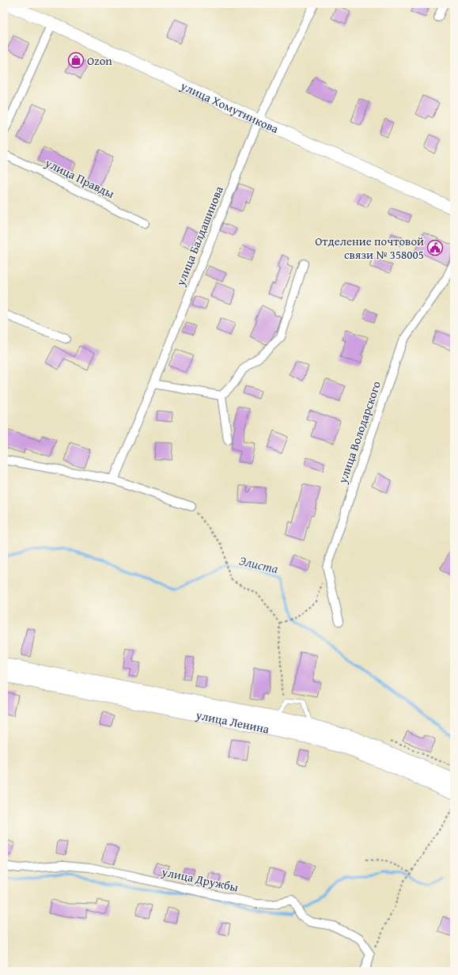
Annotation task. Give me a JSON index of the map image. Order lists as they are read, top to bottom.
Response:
{
  "streets": {
    "main road": ["улица Ленина"],
    "street": [
      "улица Хомутникова",
      "улица Правды",
      "улица Балдашинова",
      "улица Володарского",
      "улица Дружбы"
    ]
  },
  "crossings": [
    ["улица Хомутникова", "улица Балдашинова"]
  ],
  "water": ["Элиста"],
  "places": {
    "shop": ["Ozon"],
    "public building": ["Отделение почтовой связи № 358005"]
  }
}
